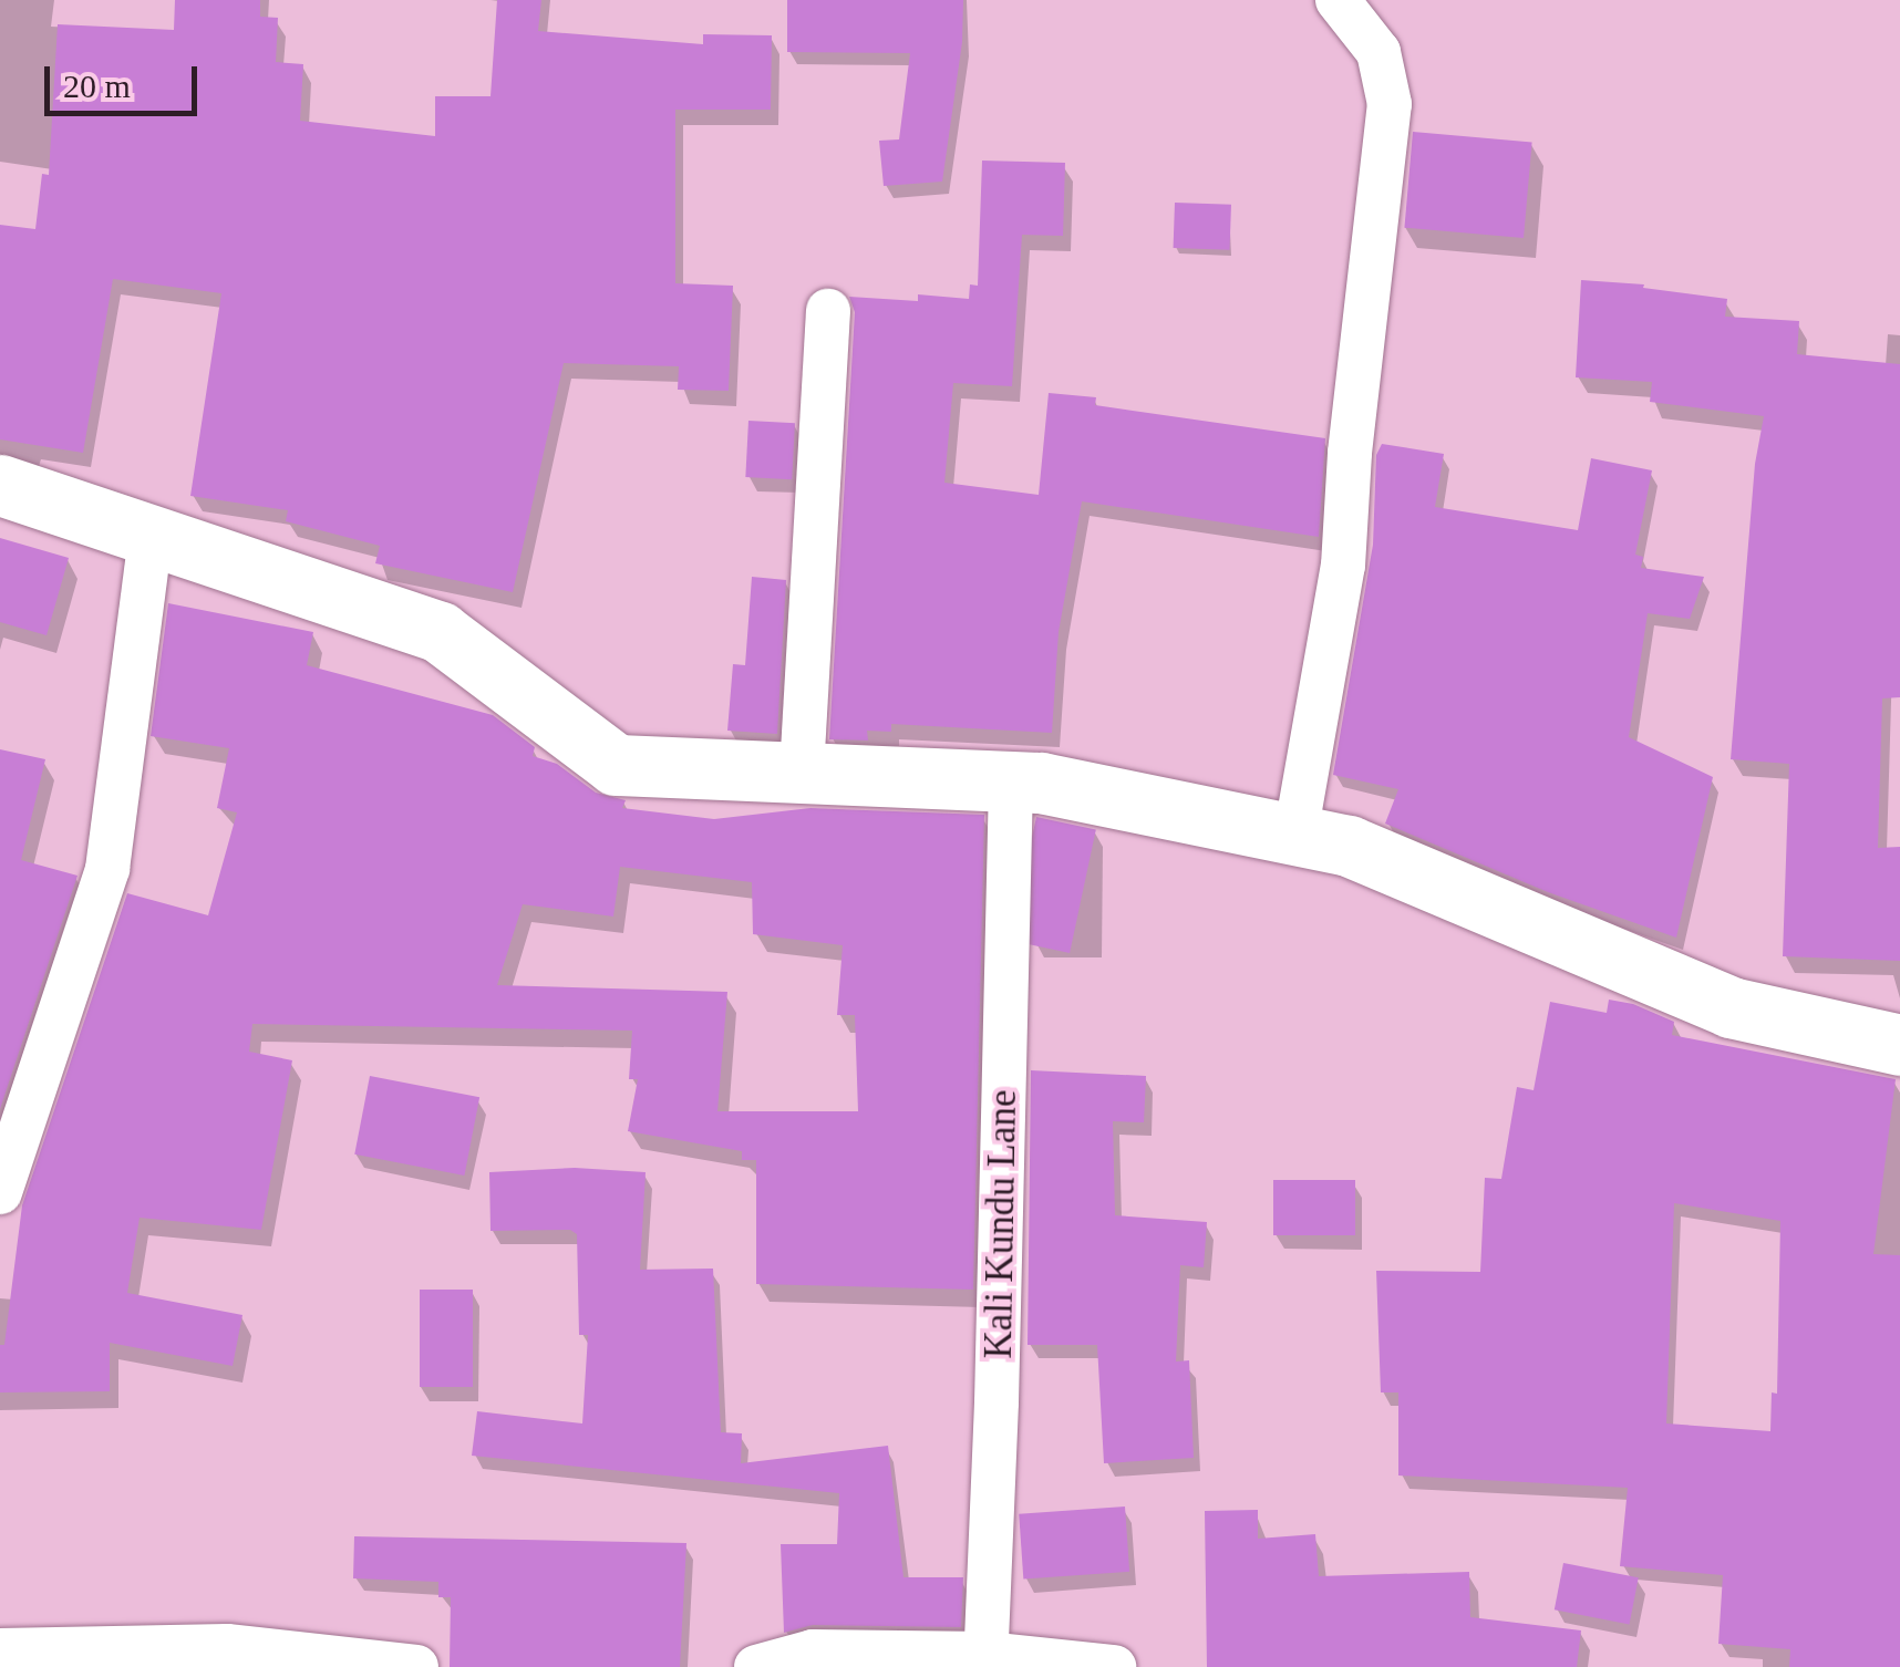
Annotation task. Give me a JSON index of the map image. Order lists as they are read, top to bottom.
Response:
{
  "streets": {
    "street": ["Kali Kundu Lane"]
  },
  "scale_bar": "20 m"
}
